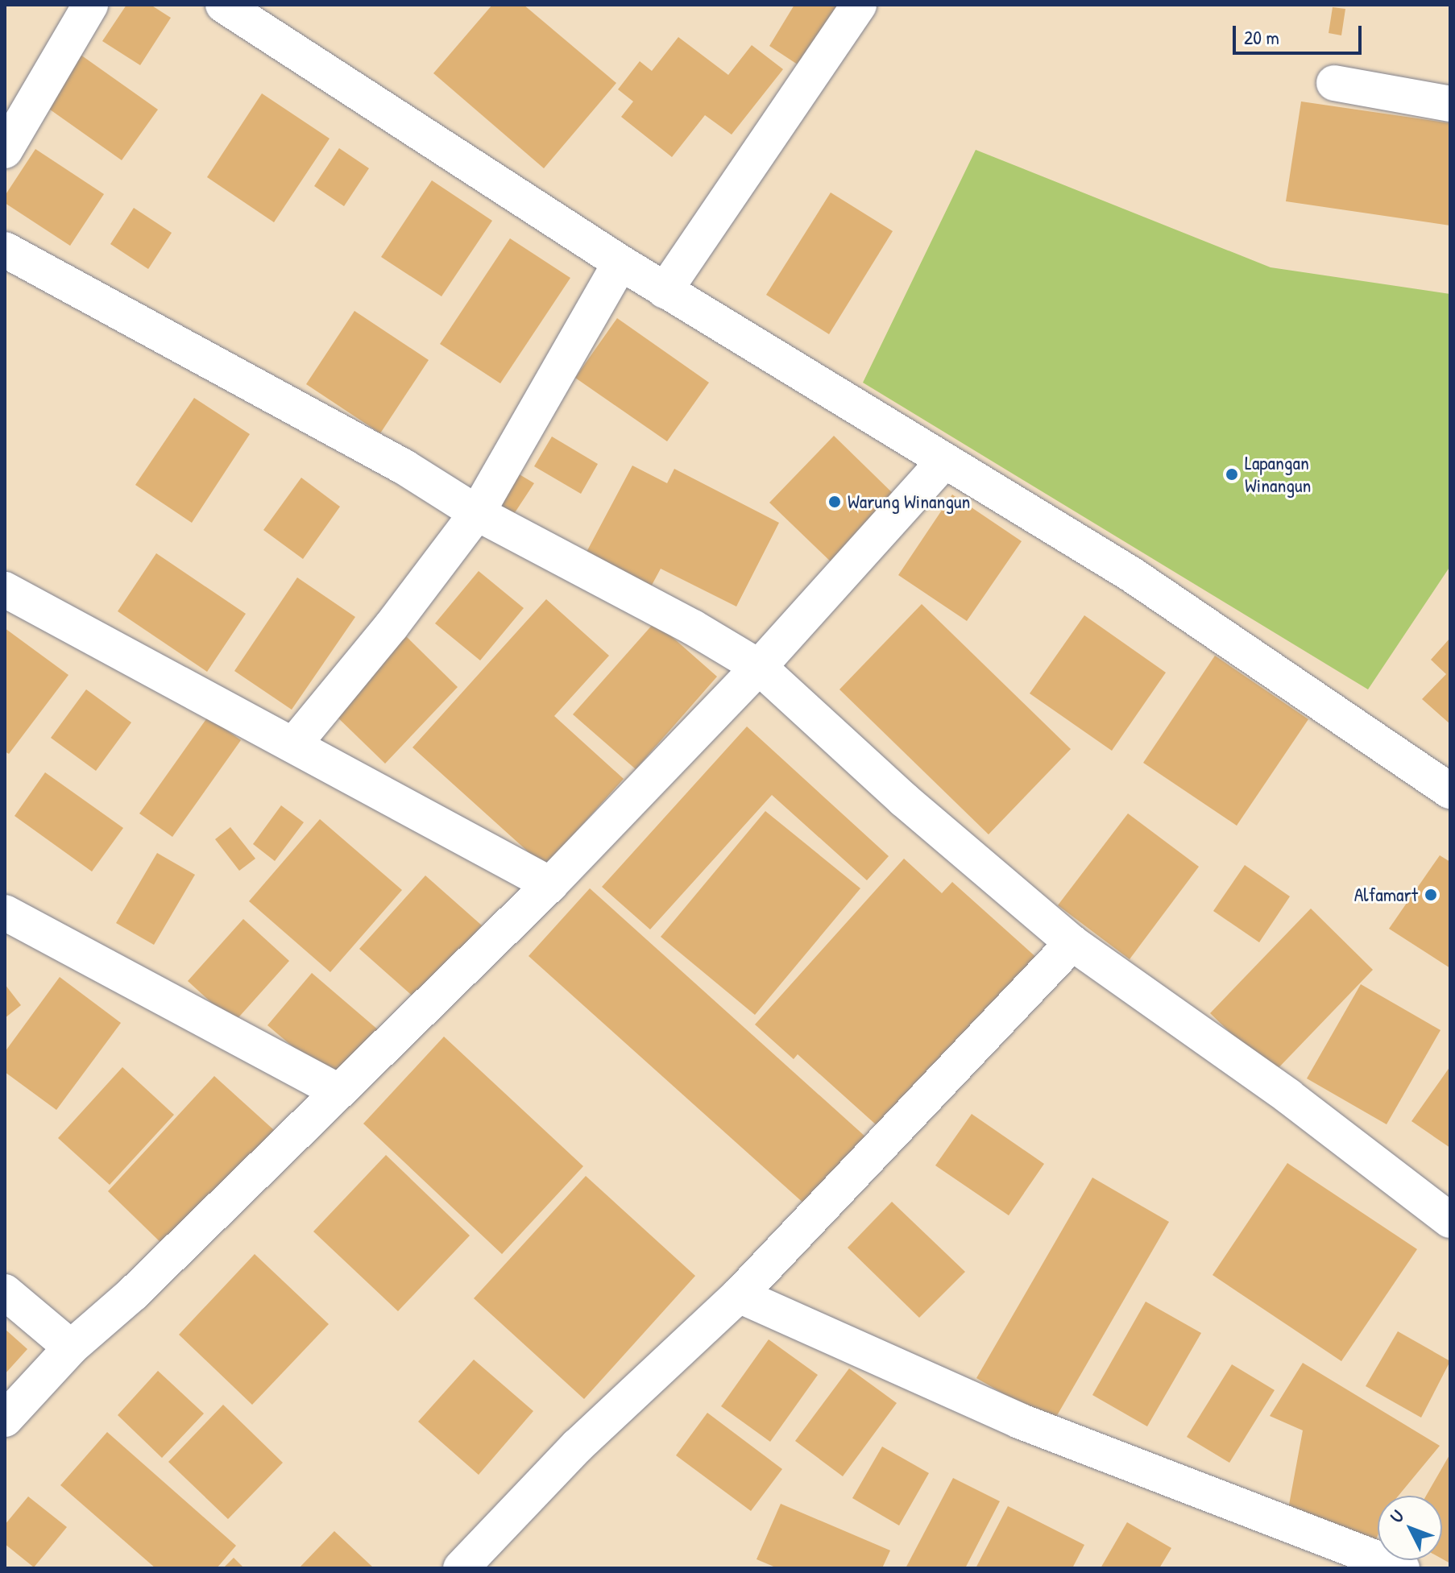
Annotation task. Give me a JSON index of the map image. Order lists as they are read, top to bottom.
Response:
{
  "places": ["Lapangan Winangun", "Warung Winangun", "Alfamart"],
  "scale_bar": "20 m",
  "north": "top left"
}
